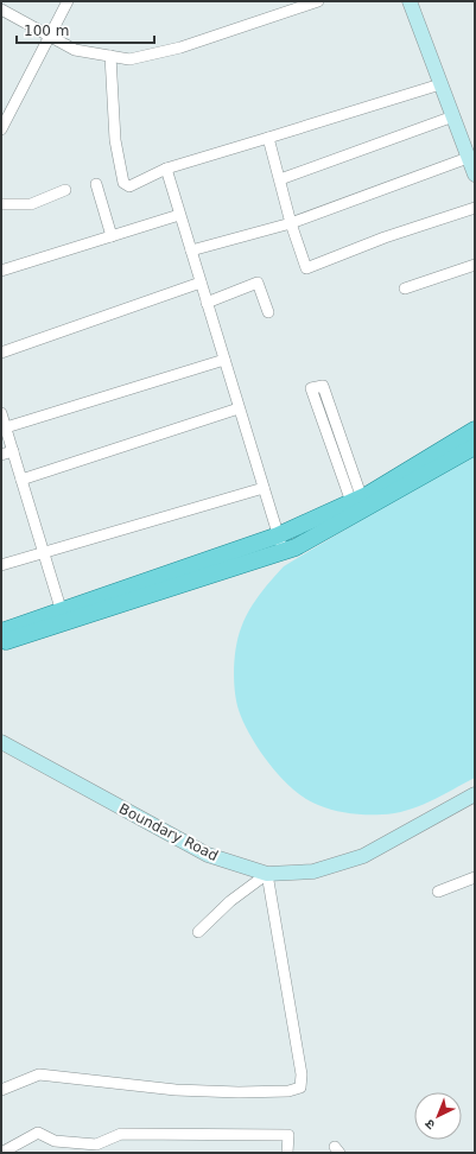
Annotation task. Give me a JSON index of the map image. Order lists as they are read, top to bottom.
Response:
{
  "streets": {
    "street": ["Boundary Road"]
  },
  "scale_bar": "100 m",
  "north": "bottom left"
}
